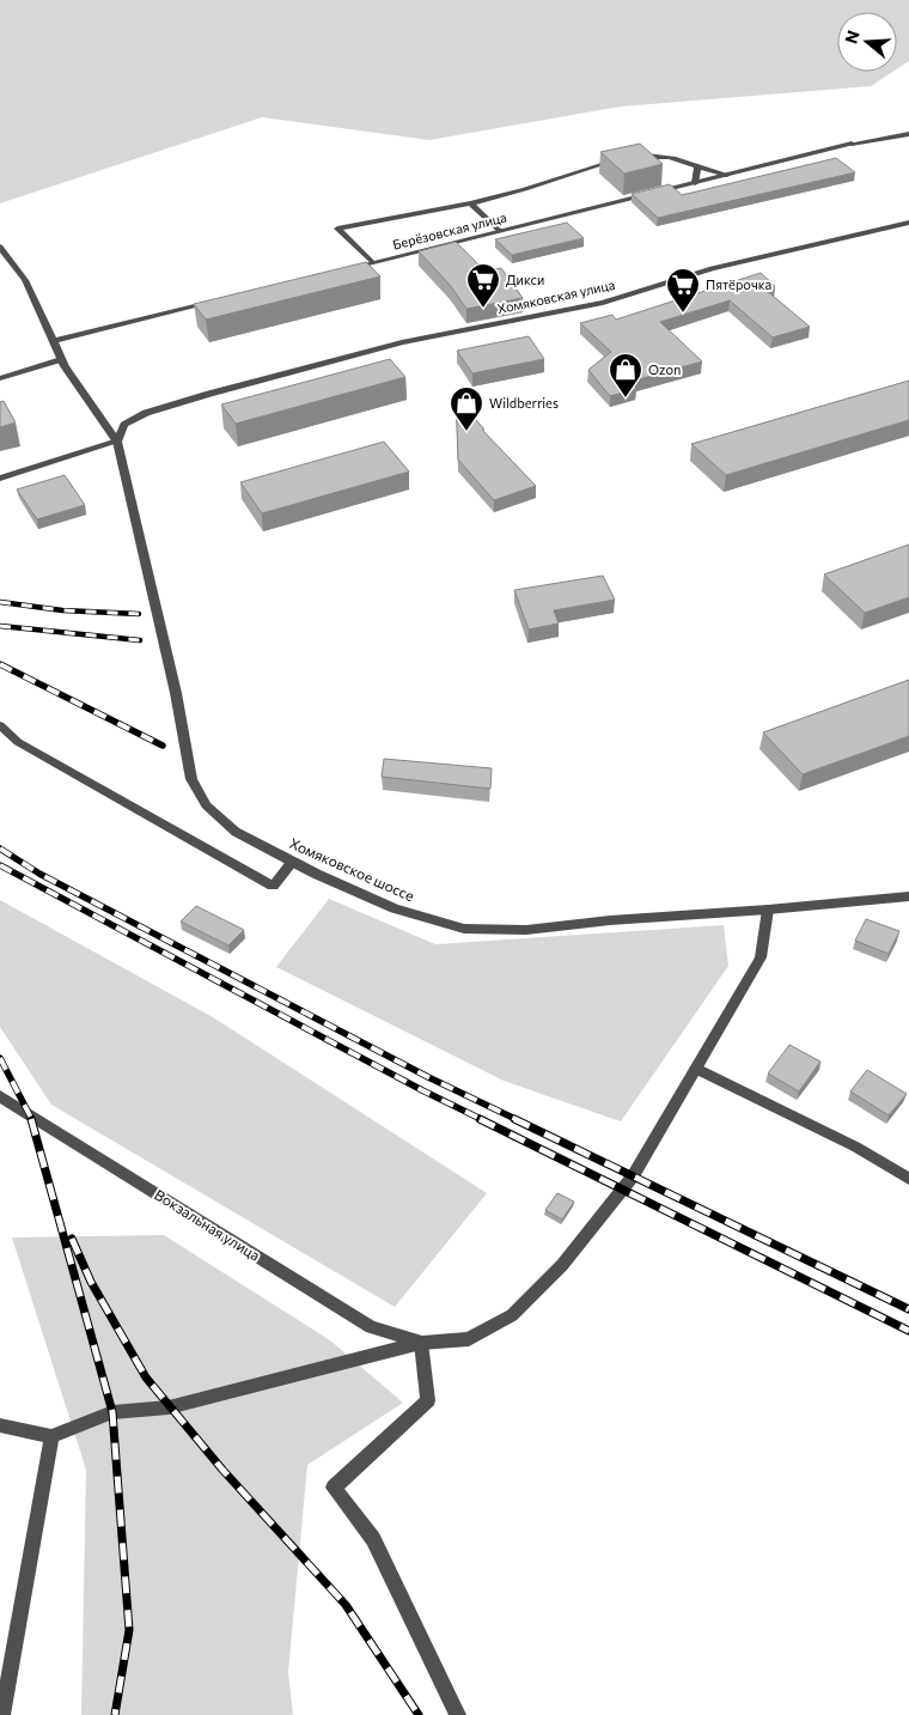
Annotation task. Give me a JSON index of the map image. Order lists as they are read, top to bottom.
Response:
{
  "streets": {
    "street": [
      "Берёзовская улица",
      "Хомяковская улица",
      "Хомяковское шоссе",
      "Вокзальная улица"
    ]
  },
  "crossings": [
    ["Хомяковская улица", "Хомяковское шоссе"]
  ],
  "places": {
    "supermarket": ["Дикси", "Пятёрочка"],
    "shop": ["Ozon", "Wildberries"]
  },
  "north": "left"
}
